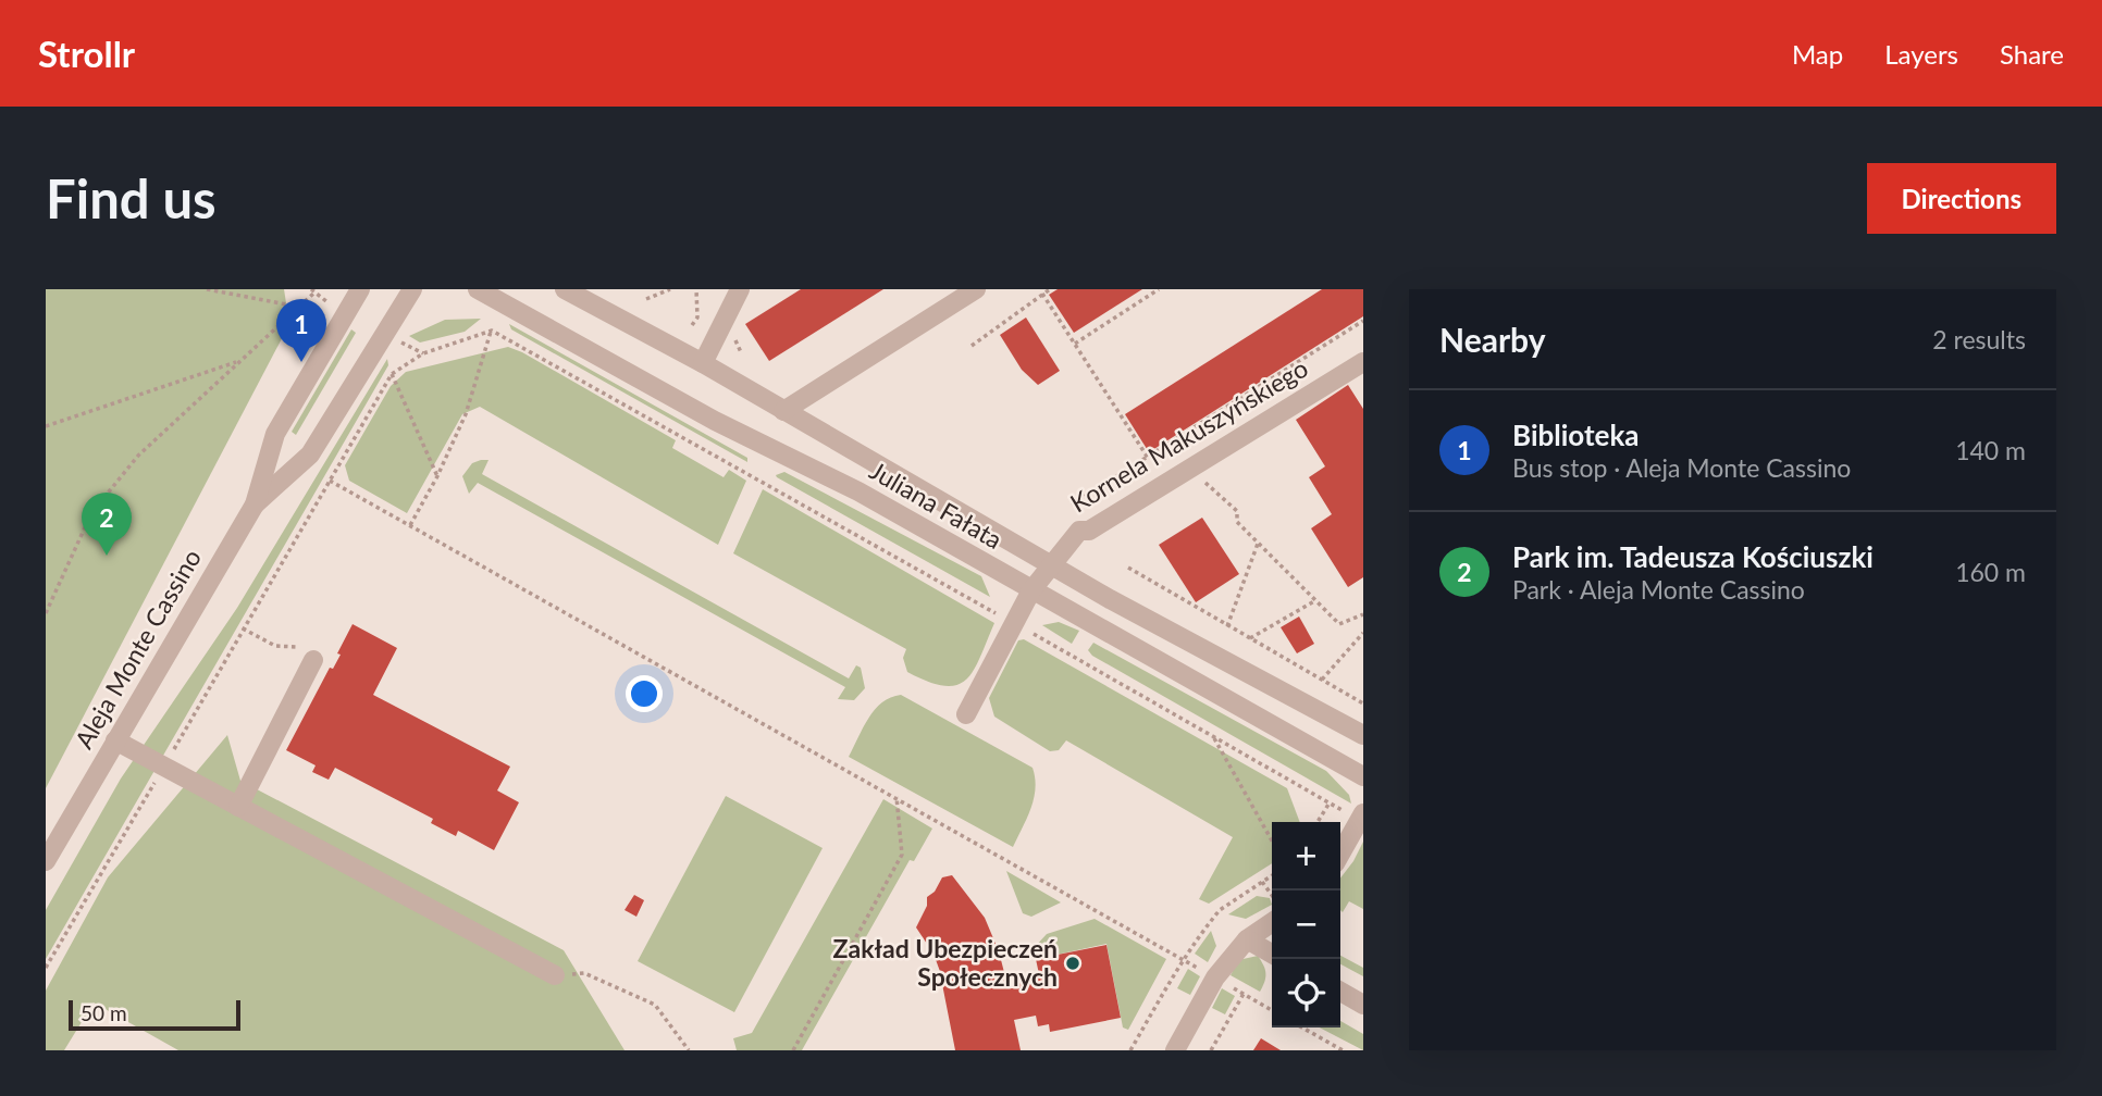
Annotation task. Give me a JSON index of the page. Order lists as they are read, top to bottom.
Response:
{
  "streets": {
    "street": ["Kornela Makuszyńskiego", "Juliana Fałata", "Aleja Monte Cassino"]
  },
  "crossings": [
    ["Kornela Makuszyńskiego", "Juliana Fałata"]
  ],
  "places": ["Zakład Ubezpieczeń Społecznych"],
  "scale_bar": "50 m",
  "page": {
    "header": "Strollr",
    "nav": ["Map", "Layers", "Share"],
    "buttons": "Directions",
    "title": "Find us",
    "heading": ["Nearby", "2 results"],
    "pins": ["1", "2"],
    "list": [
      {
        "mark": "1",
        "name": "Biblioteka",
        "note": "Bus stop · Aleja Monte Cassino",
        "value": "140 m"
      },
      {
        "mark": "2",
        "name": "Park im. Tadeusza Kościuszki",
        "note": "Park · Aleja Monte Cassino",
        "value": "160 m"
      }
    ],
    "map_buttons": ["+", "−"],
    "scale": "50 m"
  }
}
